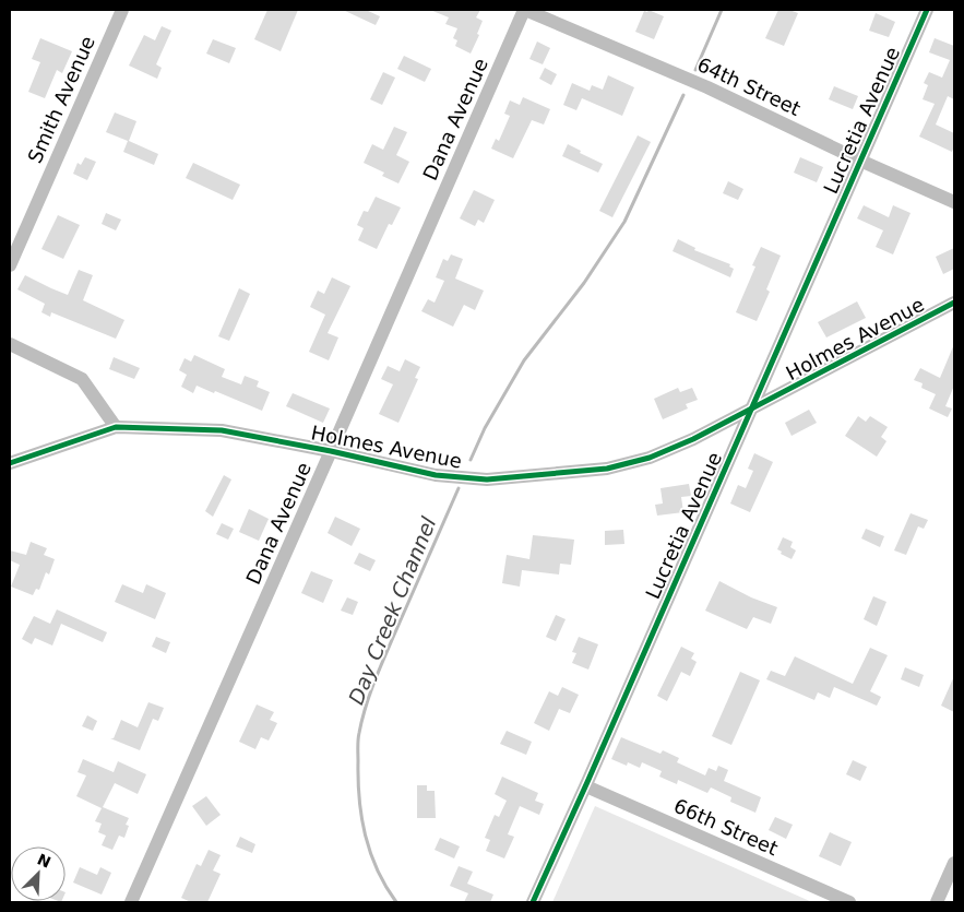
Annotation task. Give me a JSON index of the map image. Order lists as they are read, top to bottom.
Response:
{
  "streets": {
    "street": [
      "64th Street",
      "Smith Avenue",
      "Dana Avenue",
      "Lucretia Avenue",
      "Holmes Avenue",
      "66th Street"
    ]
  },
  "crossings": [
    ["64th Street", "Dana Avenue"],
    ["64th Street", "Lucretia Avenue"],
    ["Dana Avenue", "Holmes Avenue"],
    ["Lucretia Avenue", "Holmes Avenue"],
    ["Lucretia Avenue", "66th Street"]
  ],
  "water": ["Day Creek Channel"],
  "north": "top right"
}
